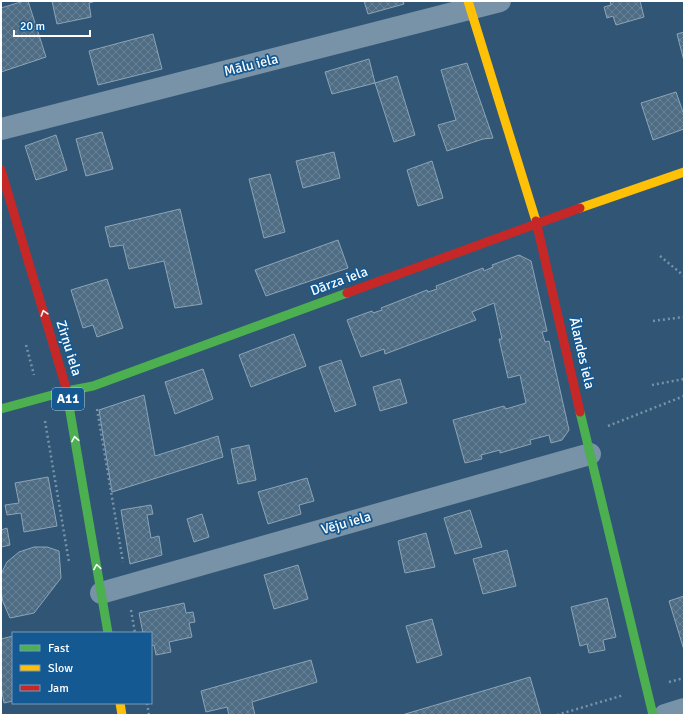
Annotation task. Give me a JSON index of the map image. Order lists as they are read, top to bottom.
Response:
{
  "streets": {
    "main road": [
      "Dārza iela",
      "Zirņu iela",
      "Ālandes iela",
      "A11"
    ],
    "street": ["Mālu iela", "Vēju iela"]
  },
  "crossings": [
    ["Mālu iela", "Ālandes iela"],
    ["Dārza iela", "Zirņu iela"],
    ["Dārza iela", "Ālandes iela"],
    ["Zirņu iela", "Vēju iela"],
    ["Ālandes iela", "Vēju iela"]
  ],
  "one_way": ["Zirņu iela"],
  "legend": ["Fast", "Slow", "Jam"],
  "scale_bar": "20 m"
}
